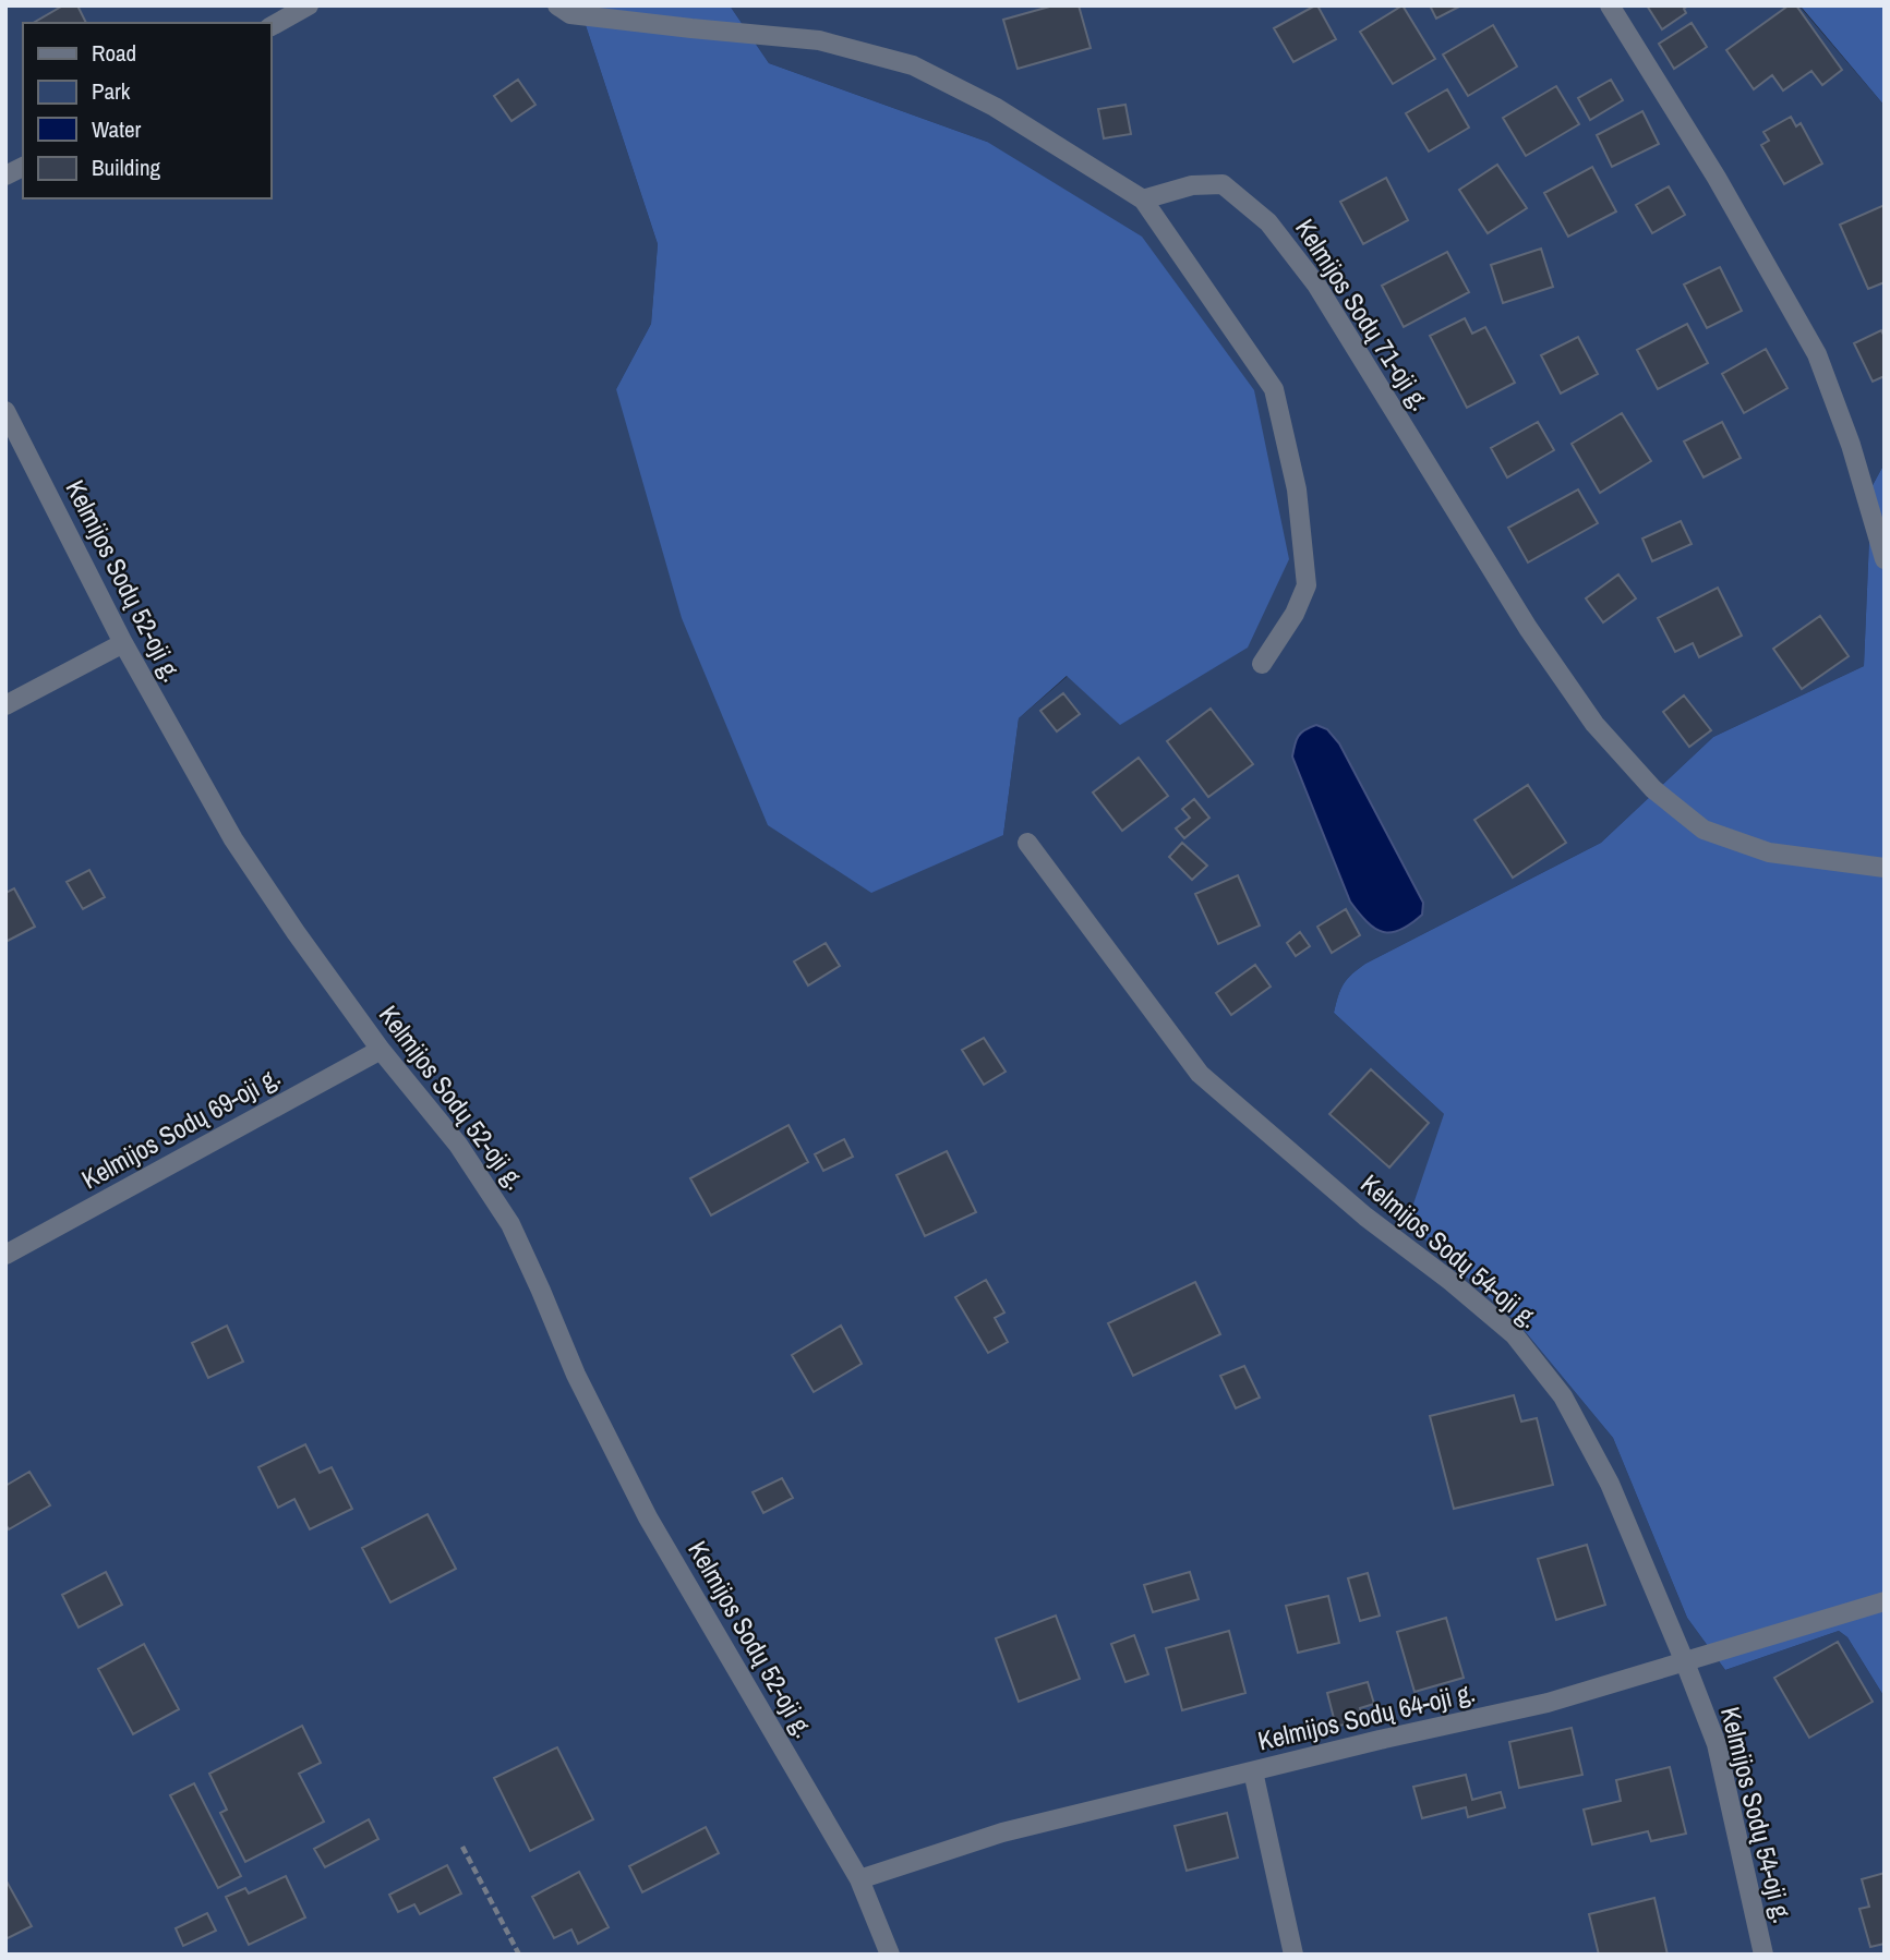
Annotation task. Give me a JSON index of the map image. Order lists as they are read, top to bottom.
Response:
{
  "streets": {
    "street": [
      "Kelmijos Sodų 71-oji g.",
      "Kelmijos Sodų 52-oji g.",
      "Kelmijos Sodų 69-oji g.",
      "Kelmijos Sodų 54-oji g.",
      "Kelmijos Sodų 64-oji g."
    ]
  },
  "crossings": [
    ["Kelmijos Sodų 52-oji g.", "Kelmijos Sodų 69-oji g."],
    ["Kelmijos Sodų 52-oji g.", "Kelmijos Sodų 64-oji g."],
    ["Kelmijos Sodų 54-oji g.", "Kelmijos Sodų 64-oji g."]
  ],
  "legend": [
    "Road",
    "Park",
    "Water",
    "Building"
  ]
}
